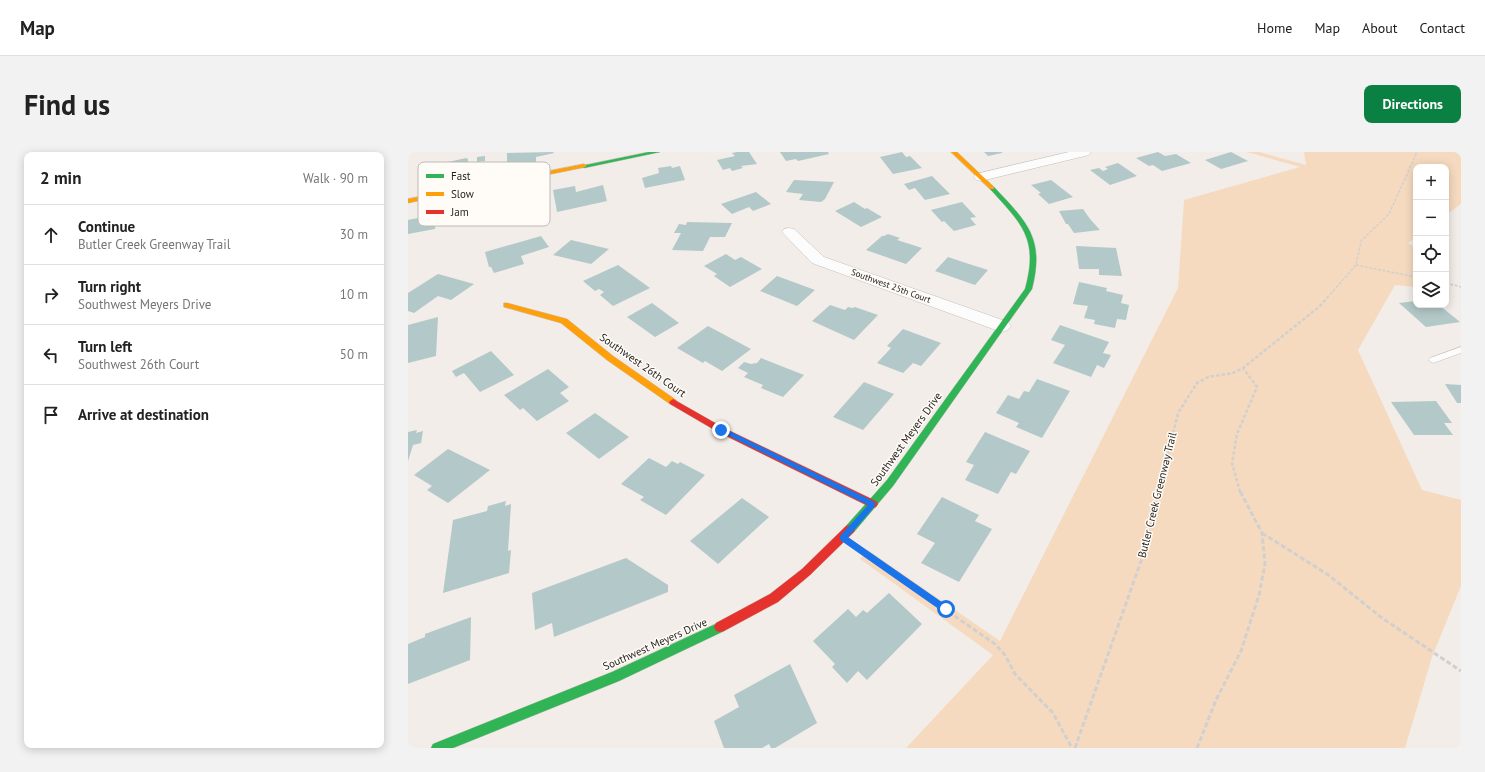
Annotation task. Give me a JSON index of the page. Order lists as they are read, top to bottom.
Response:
{
  "streets": {
    "street": ["Southwest 25th Court", "Southwest 26th Court", "Southwest Meyers Drive"],
    "path": ["Butler Creek Greenway Trail"]
  },
  "crossings": [
    ["Southwest 25th Court", "Southwest Meyers Drive"],
    ["Southwest 26th Court", "Southwest Meyers Drive"],
    ["Southwest Meyers Drive", "Butler Creek Greenway Trail"]
  ],
  "legend": ["Fast", "Slow", "Jam"],
  "page": {
    "header": "Map",
    "nav": [
      "Home",
      "Map",
      "About",
      "Contact"
    ],
    "buttons": "Directions",
    "title": "Find us",
    "heading": ["2 min", "Walk · 90 m"],
    "map_buttons": ["+", "−"],
    "list": [
      ["Continue", "Butler Creek Greenway Trail", "30 m"],
      ["Turn right", "Southwest Meyers Drive", "10 m"],
      ["Turn left", "Southwest 26th Court", "50 m"],
      "Arrive at destination"
    ]
  }
}
